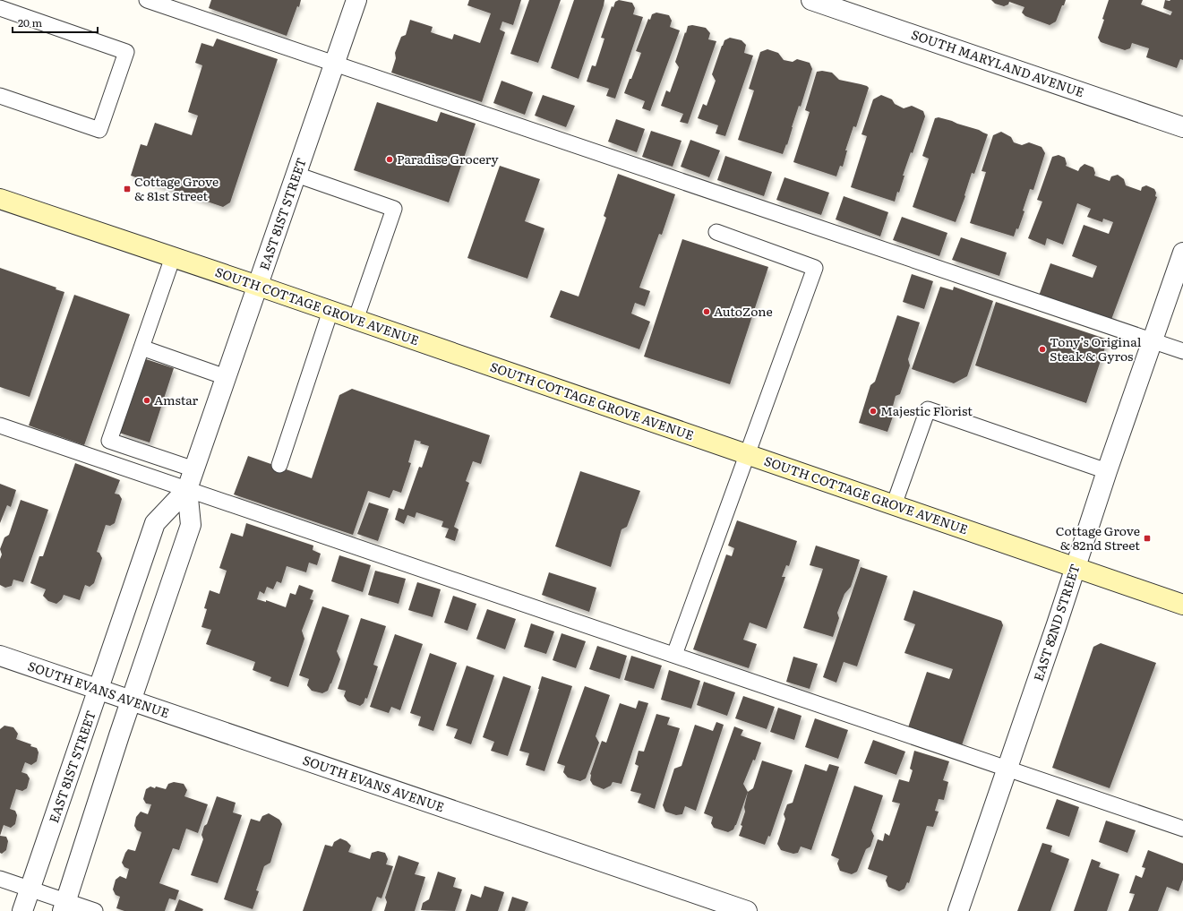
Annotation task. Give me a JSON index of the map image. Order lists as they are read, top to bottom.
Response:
{
  "streets": {
    "main road": ["SOUTH COTTAGE GROVE AVENUE"],
    "street": [
      "SOUTH MARYLAND AVENUE",
      "EAST 81ST STREET",
      "EAST 82ND STREET",
      "SOUTH EVANS AVENUE"
    ]
  },
  "crossings": [
    ["EAST 81ST STREET", "SOUTH COTTAGE GROVE AVENUE"],
    ["EAST 81ST STREET", "SOUTH EVANS AVENUE"],
    ["SOUTH COTTAGE GROVE AVENUE", "EAST 82ND STREET"]
  ],
  "places": {
    "other": [
      "Paradise Grocery",
      "AutoZone",
      "Tony’s Original Steak & Gyros",
      "Amstar",
      "Majestic Florist"
    ],
    "transit": ["Cottage Grove & 81st Street", "Cottage Grove & 82nd Street"]
  },
  "scale_bar": "20 m"
}
